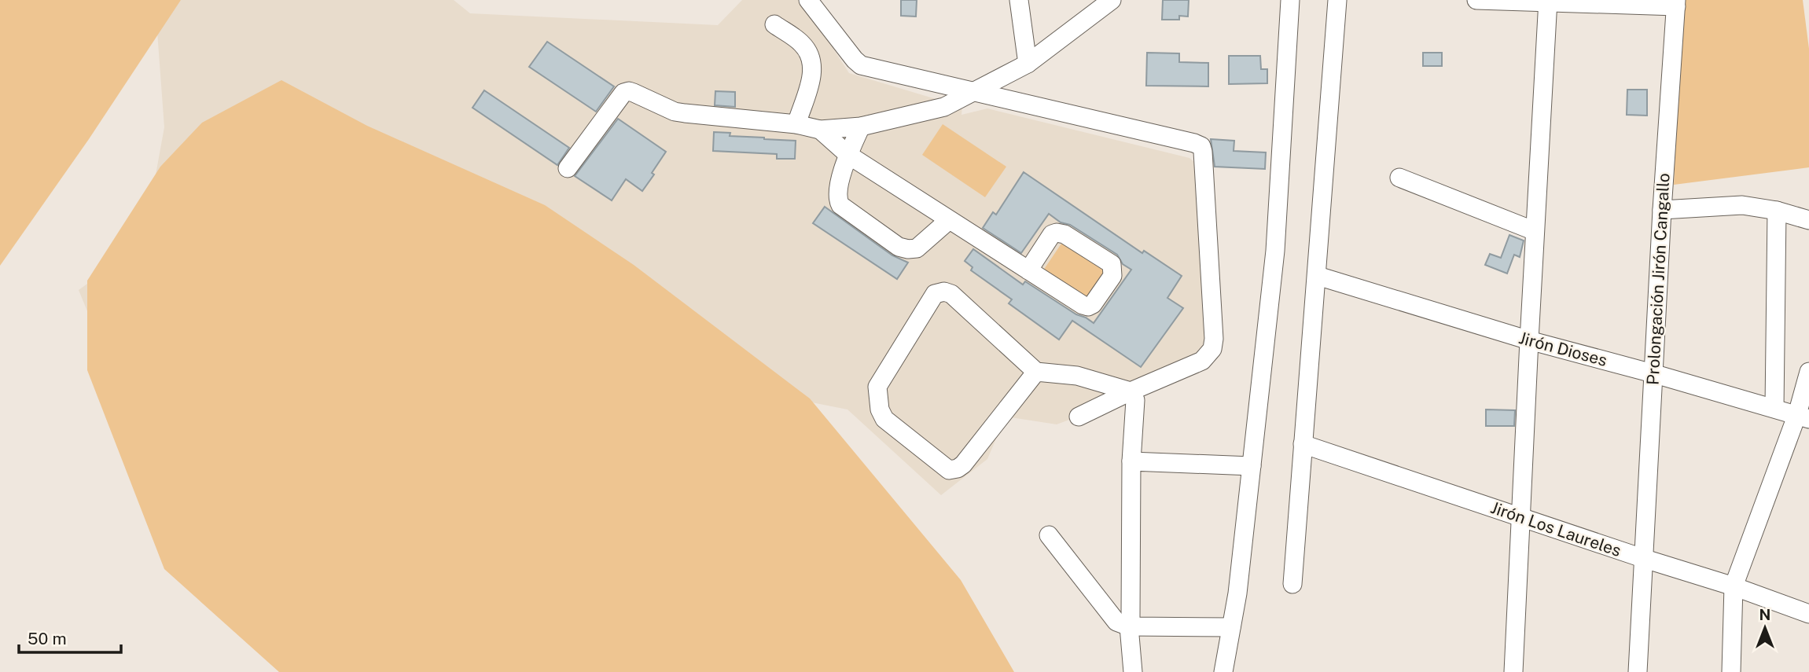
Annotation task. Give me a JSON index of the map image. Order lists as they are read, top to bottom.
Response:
{
  "streets": {
    "street": ["Prolongación Jirón Cangallo", "Jirón Dioses", "Jirón Los Laureles"]
  },
  "crossings": [
    ["Prolongación Jirón Cangallo", "Jirón Dioses"],
    ["Prolongación Jirón Cangallo", "Jirón Los Laureles"]
  ],
  "scale_bar": "50 m",
  "north": "top"
}
